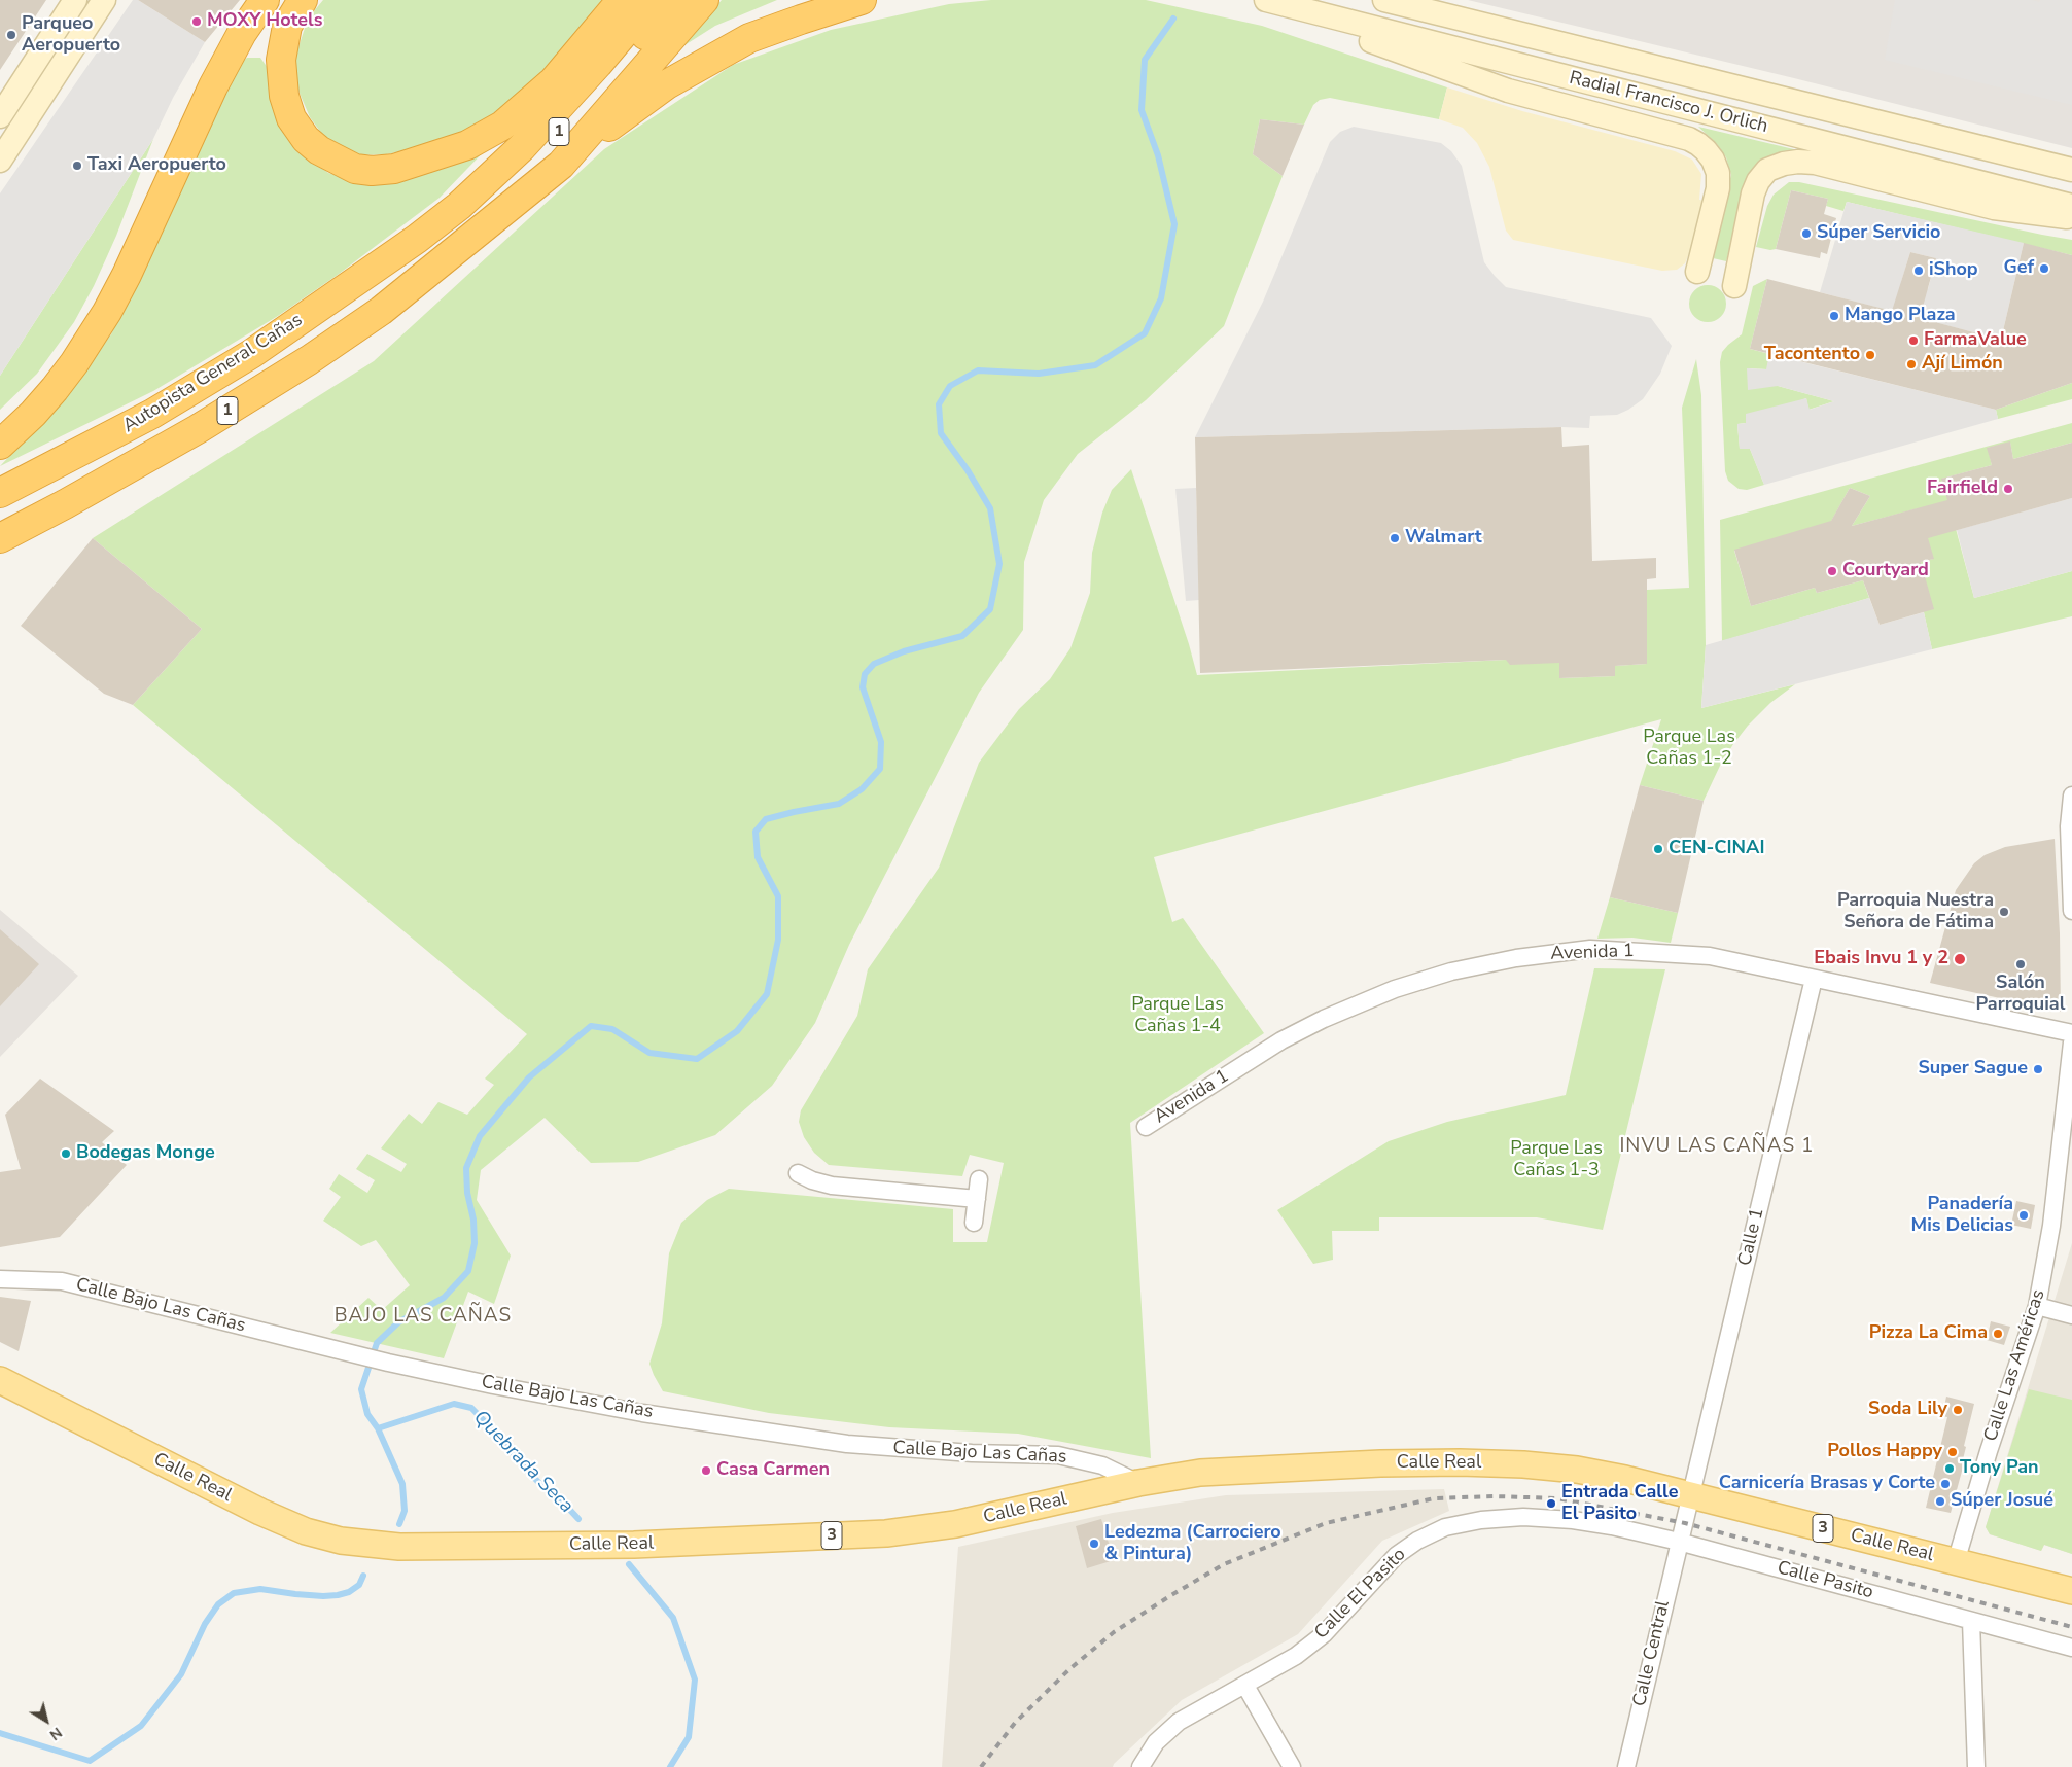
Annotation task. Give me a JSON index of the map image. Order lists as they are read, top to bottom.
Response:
{
  "streets": {
    "highway": ["1", "Autopista General Cañas"],
    "main road": ["Radial Francisco J. Orlich", "Calle Real", "3"],
    "street": [
      "Avenida 1",
      "Calle 1",
      "Calle Bajo Las Cañas",
      "Calle Las Américas",
      "Calle Pasito",
      "Calle El Pasito",
      "Calle Central"
    ]
  },
  "crossings": [
    ["1", "Autopista General Cañas"],
    ["Avenida 1", "Calle 1"],
    ["Calle 1", "Calle Real"],
    ["Calle 1", "Calle Pasito"],
    ["Calle 1", "Calle El Pasito"],
    ["Calle 1", "Calle Central"],
    ["Calle Bajo Las Cañas", "Calle Real"],
    ["Calle Las Américas", "Calle Real"],
    ["Calle Pasito", "Calle El Pasito"],
    ["Calle Pasito", "Calle Central"],
    ["Calle El Pasito", "Calle Central"]
  ],
  "districts": ["INVU LAS CAÑAS 1", "BAJO LAS CAÑAS"],
  "water": ["Quebrada Seca"],
  "parks": ["Parque Las Cañas 1-2", "Parque Las Cañas 1-4", "Parque Las Cañas 1-3"],
  "places": [
    "MOXY Hotels",
    "Parqueo Aeropuerto",
    "Taxi Aeropuerto",
    "Súper Servicio",
    "Gef",
    "iShop",
    "Mango Plaza",
    "FarmaValue",
    "Tacontento",
    "Ají Limón",
    "Fairfield",
    "Walmart",
    "Courtyard",
    "CEN-CINAI",
    "Parroquia Nuestra Señora de Fátima",
    "Ebais Invu 1 y 2",
    "Salón Parroquial",
    "Super Sague",
    "Bodegas Monge",
    "Panadería Mis Delicias",
    "Pizza La Cima",
    "Soda Lily",
    "Pollos Happy",
    "Tony Pan",
    "Casa Carmen",
    "Carnicería Brasas y Corte",
    "Súper Josué",
    "Entrada Calle El Pasito",
    "Ledezma (Carrociero & Pintura)"
  ],
  "north": "bottom right"
}
